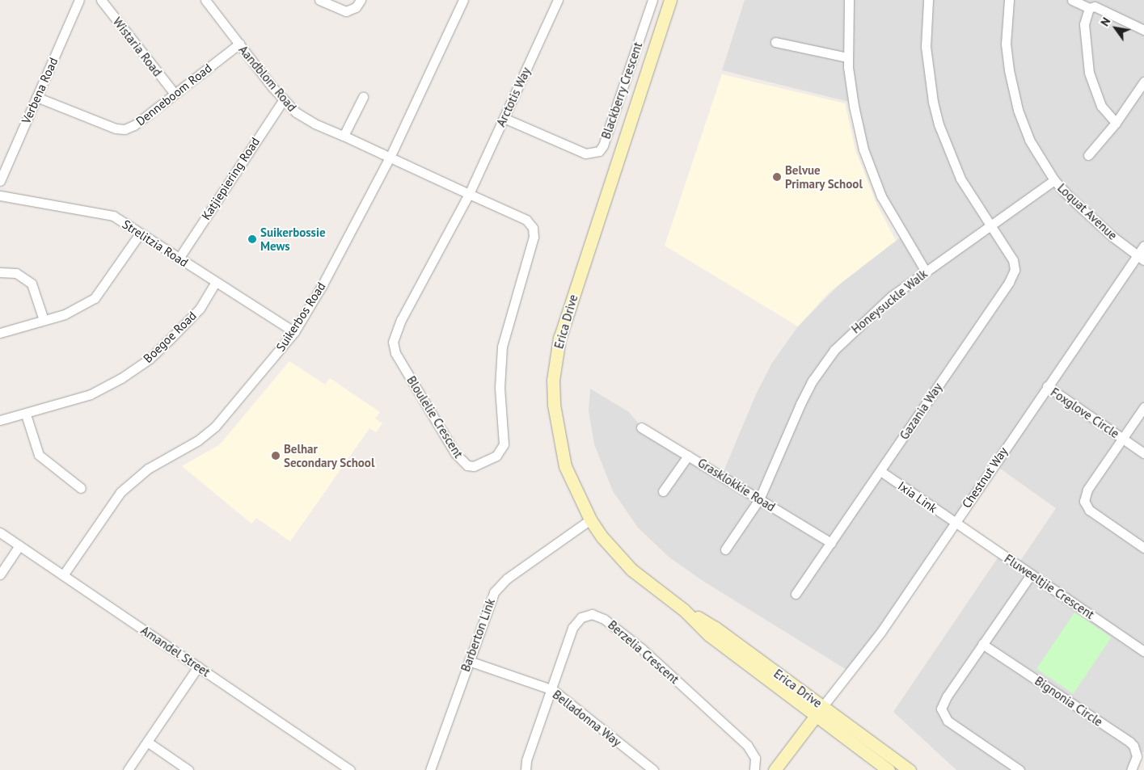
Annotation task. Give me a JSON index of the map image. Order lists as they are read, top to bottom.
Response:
{
  "streets": {
    "main road": ["Erica Drive"],
    "street": [
      "Wistaria Road",
      "Aandblom Road",
      "Verbena Road",
      "Blackberry Crescent",
      "Denneboom Road",
      "Arctotis Way",
      "Katjiepiering Road",
      "Loquat Avenue",
      "Strelitzia Road",
      "Honeysuckle Walk",
      "Suikerbos Road",
      "Boegoe Road",
      "Gazania Way",
      "Foxglove Circle",
      "Bloulelie Crescent",
      "Chestnut Way",
      "Grasklokkie Road",
      "Ixia Link",
      "Fluweeltjie Crescent",
      "Barberton Link",
      "Amandel Street",
      "Berzelia Crescent",
      "Bignonia Circle",
      "Belladonna Way"
    ]
  },
  "crossings": [
    ["Wistaria Road", "Denneboom Road"],
    ["Aandblom Road", "Denneboom Road"],
    ["Aandblom Road", "Katjiepiering Road"],
    ["Aandblom Road", "Suikerbos Road"],
    ["Aandblom Road", "Bloulelie Crescent"],
    ["Verbena Road", "Denneboom Road"],
    ["Blackberry Crescent", "Arctotis Way"],
    ["Arctotis Way", "Bloulelie Crescent"],
    ["Katjiepiering Road", "Strelitzia Road"],
    ["Loquat Avenue", "Honeysuckle Walk"],
    ["Loquat Avenue", "Chestnut Way"],
    ["Strelitzia Road", "Suikerbos Road"],
    ["Strelitzia Road", "Boegoe Road"],
    ["Honeysuckle Walk", "Gazania Way"],
    ["Honeysuckle Walk", "Grasklokkie Road"],
    ["Suikerbos Road", "Bloulelie Crescent"],
    ["Suikerbos Road", "Amandel Street"],
    ["Erica Drive", "Chestnut Way"],
    ["Erica Drive", "Barberton Link"],
    ["Gazania Way", "Grasklokkie Road"],
    ["Gazania Way", "Ixia Link"],
    ["Foxglove Circle", "Chestnut Way"],
    ["Chestnut Way", "Ixia Link"],
    ["Chestnut Way", "Fluweeltjie Crescent"],
    ["Ixia Link", "Fluweeltjie Crescent"],
    ["Barberton Link", "Belladonna Way"],
    ["Berzelia Crescent", "Belladonna Way"]
  ],
  "places": ["Belvue Primary School", "Suikerbossie Mews", "Belhar Secondary School"],
  "north": "top left"
}
